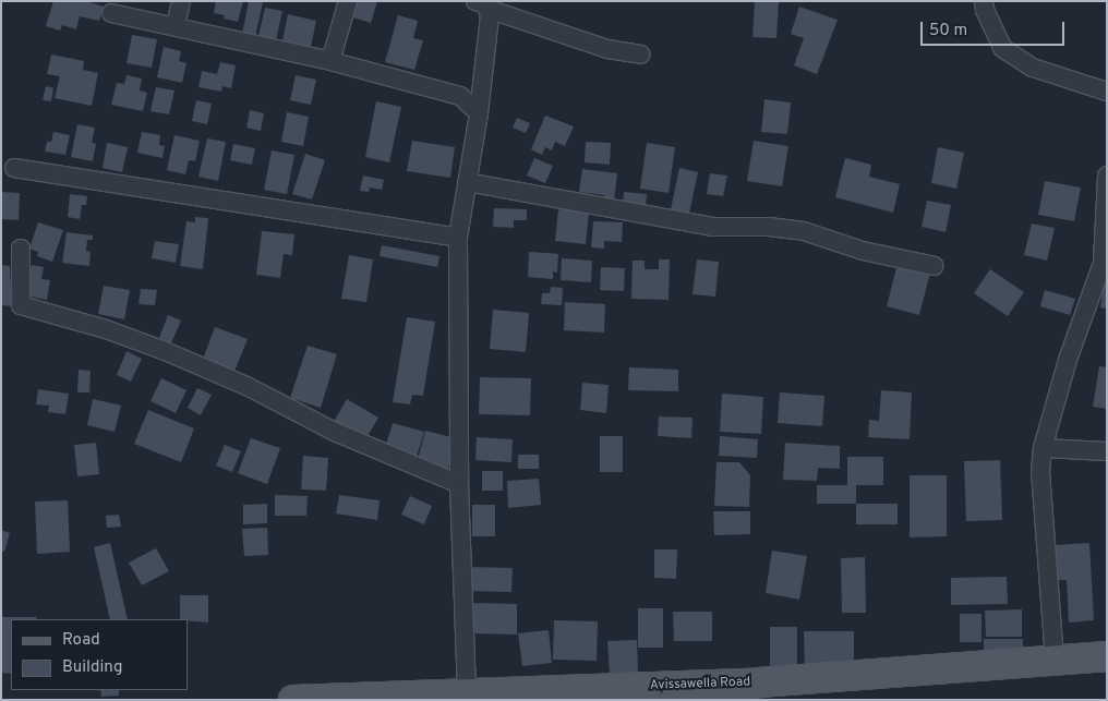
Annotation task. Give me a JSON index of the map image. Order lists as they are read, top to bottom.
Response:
{
  "streets": {
    "main road": ["Avissawella Road"]
  },
  "legend": ["Road", "Building"],
  "scale_bar": "50 m"
}
